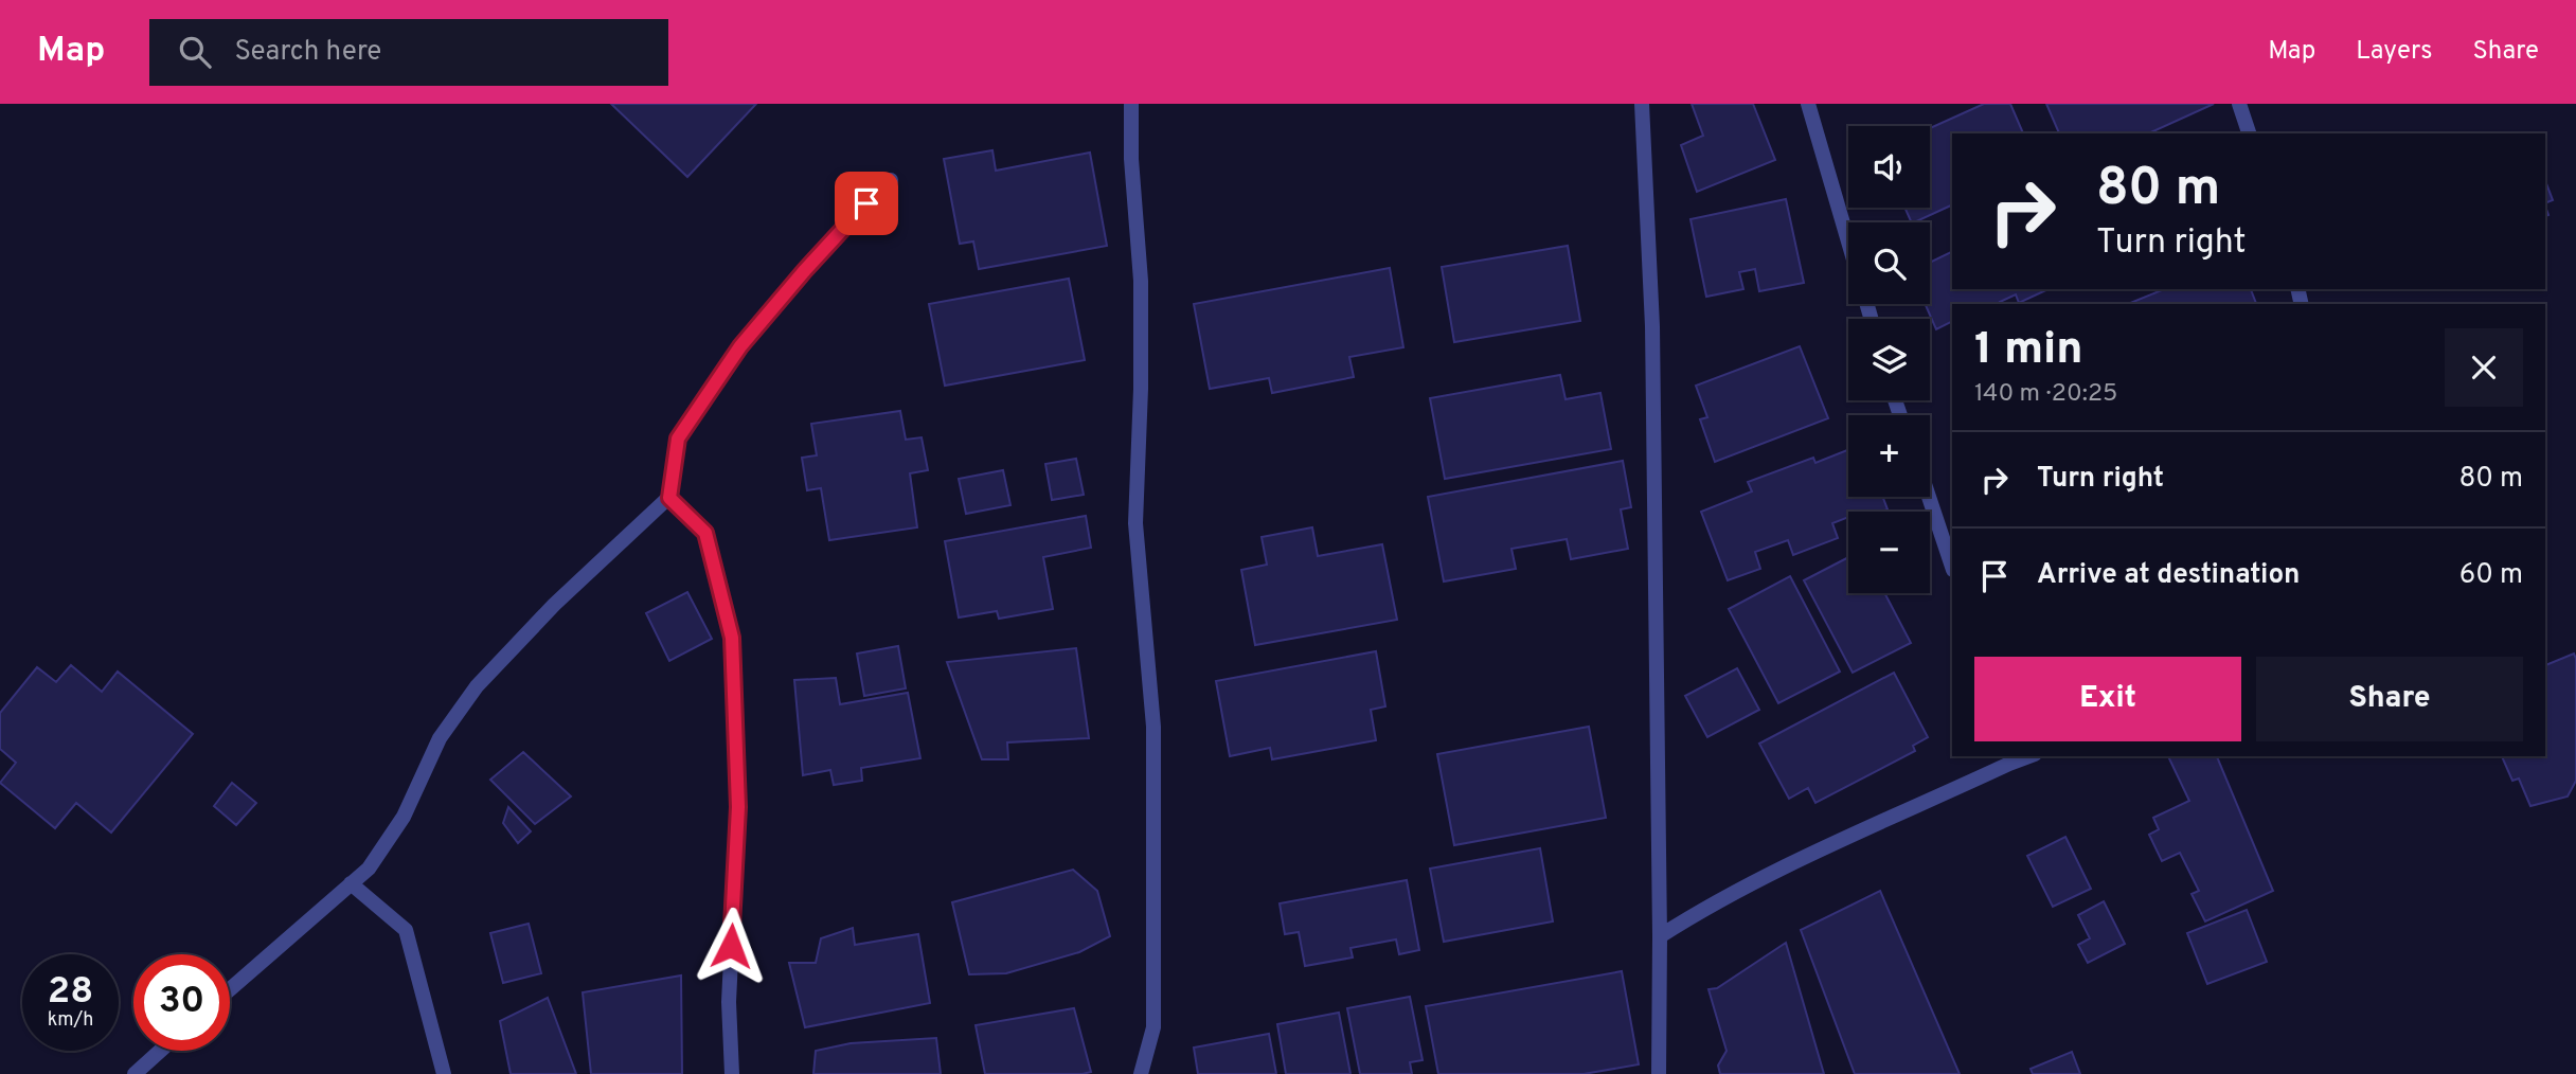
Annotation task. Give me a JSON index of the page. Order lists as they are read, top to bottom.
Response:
{
  "page": {
    "header": "Map",
    "search": "Search here",
    "nav": ["Map", "Layers", "Share"],
    "map_buttons": ["+", "−"],
    "turn": ["80 m", "Turn right"],
    "heading": ["1 min", "140 m · 20:25"],
    "list": [
      {
        "name": "Turn right",
        "value": "80 m"
      },
      {
        "name": "Arrive at destination",
        "value": "60 m"
      }
    ],
    "buttons": ["Exit", "Share"],
    "speed": "28 km/h",
    "limit": "30"
  }
}
